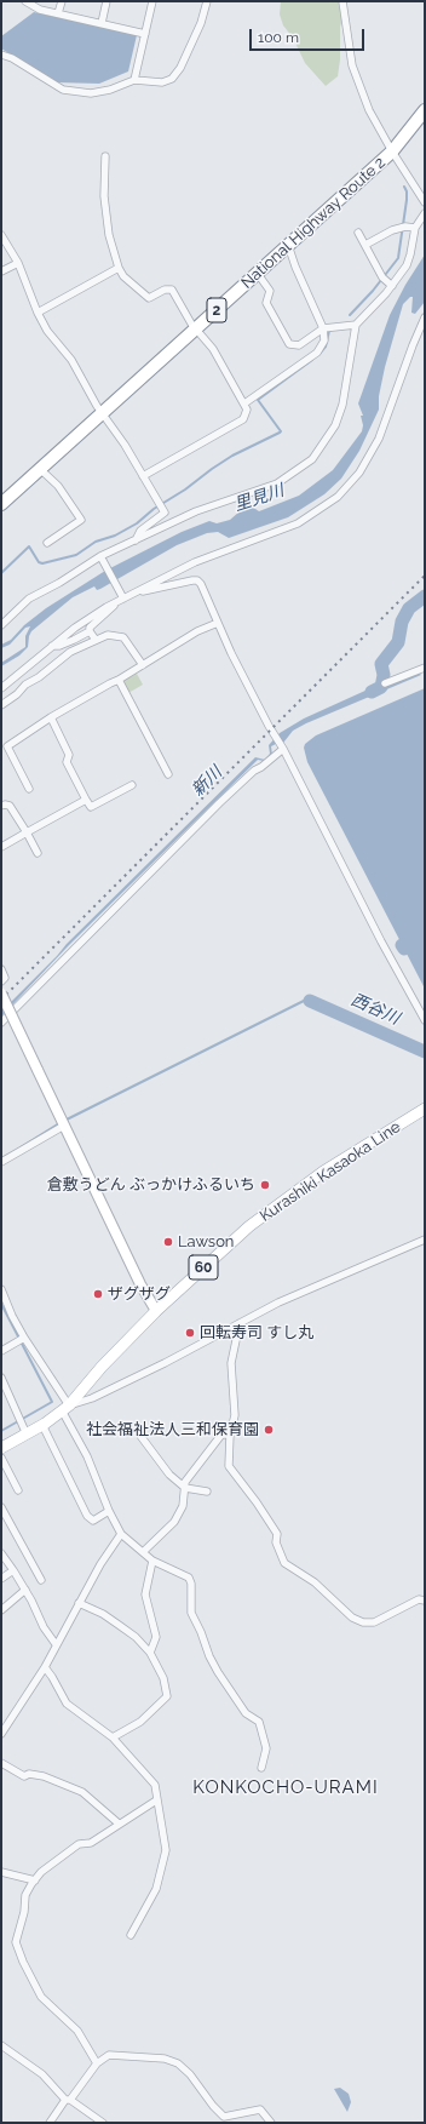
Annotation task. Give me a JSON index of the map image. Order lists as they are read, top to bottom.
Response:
{
  "streets": {
    "highway": ["National Highway Route 2", "2"],
    "main road": ["Kurashiki Kasaoka Line", "60"]
  },
  "districts": ["KONKOCHO-URAMI"],
  "water": ["里見川", "新川", "西谷川"],
  "places": [
    "倉敷うどん ぶっかけふるいち",
    "Lawson",
    "ザグザグ",
    "回転寿司 すし丸",
    "社会福祉法人三和保育園"
  ],
  "scale_bar": "100 m"
}
